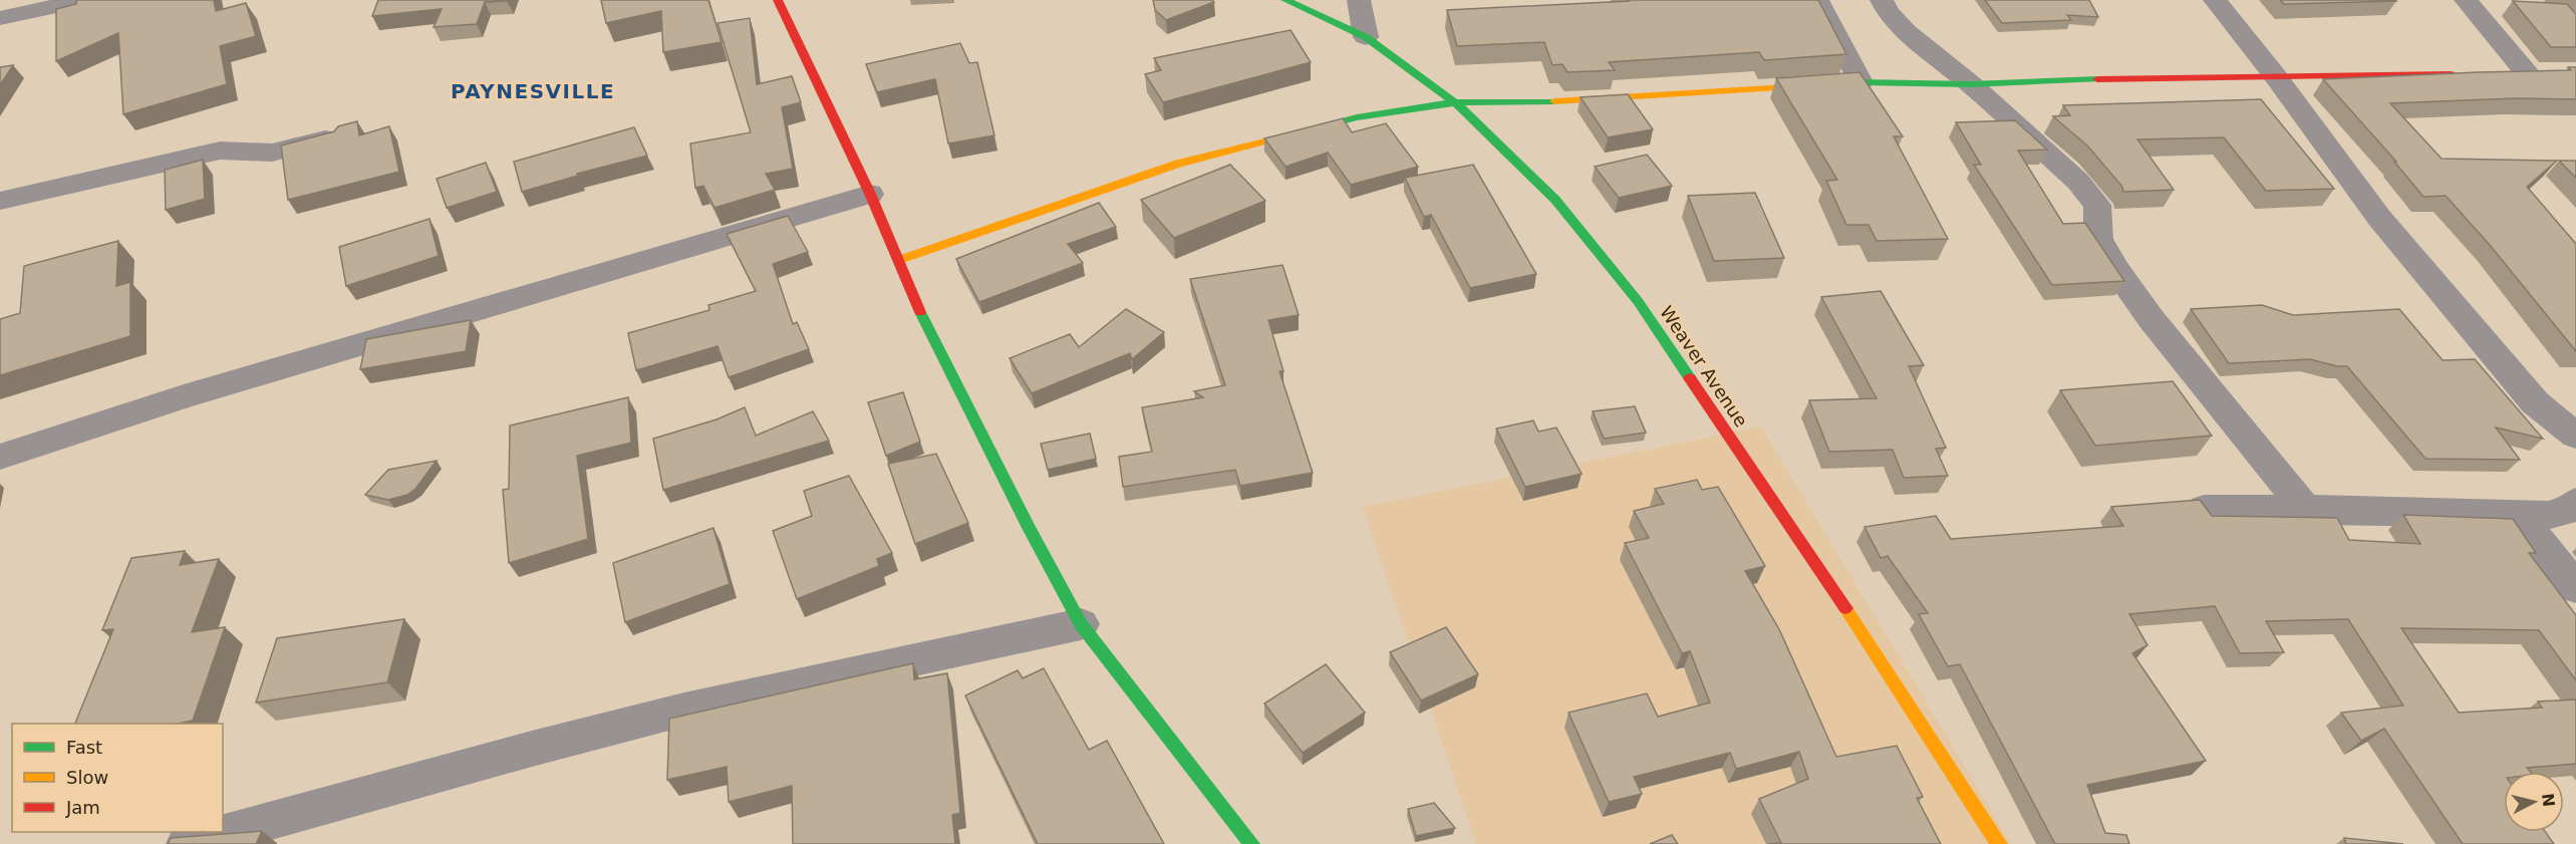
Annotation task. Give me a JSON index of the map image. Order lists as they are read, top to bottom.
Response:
{
  "streets": {
    "street": ["Weaver Avenue"]
  },
  "districts": ["PAYNESVILLE"],
  "legend": ["Fast", "Slow", "Jam"],
  "north": "right"
}
